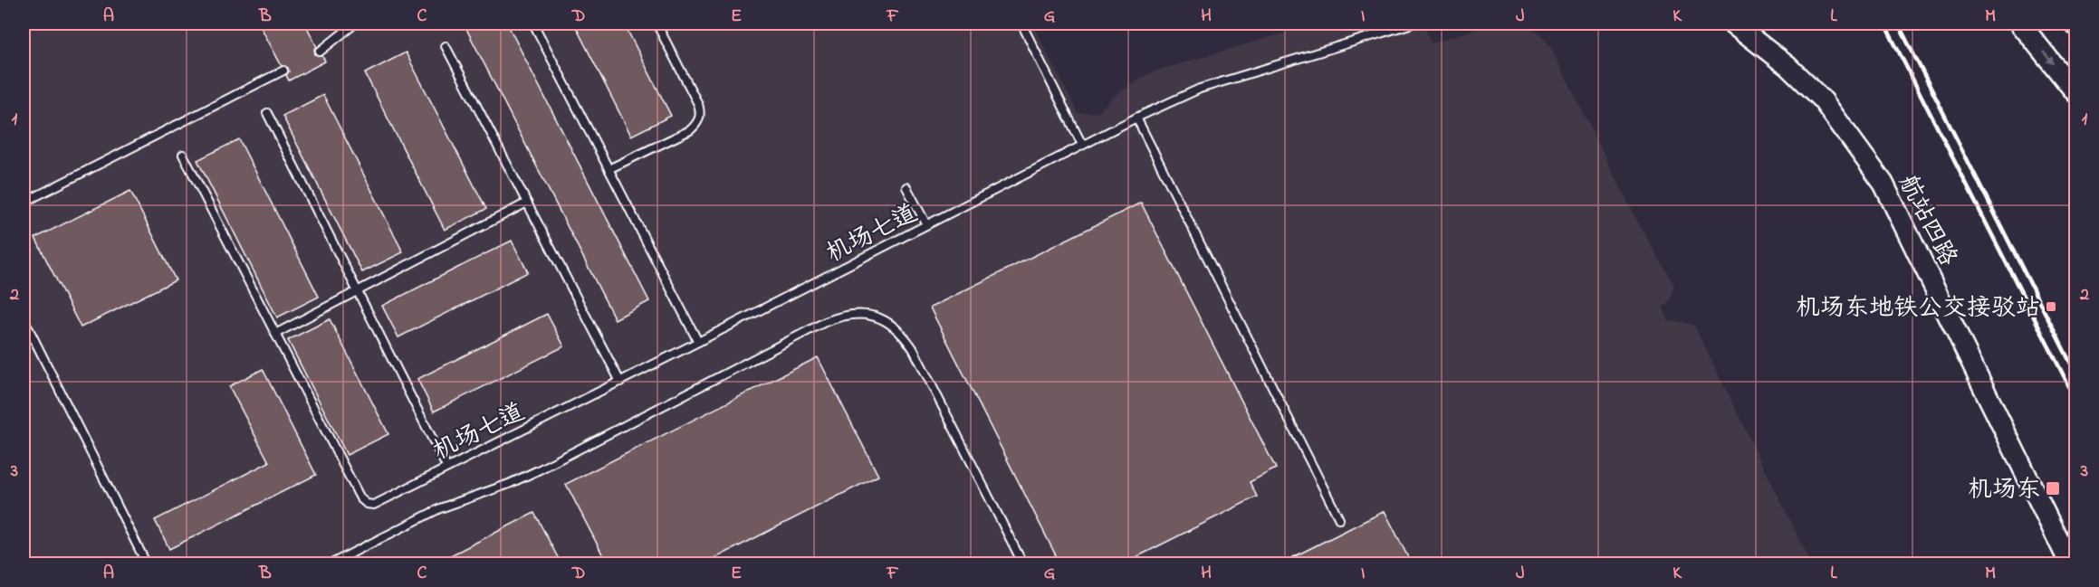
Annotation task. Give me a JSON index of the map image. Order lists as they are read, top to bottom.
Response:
{
  "streets": {
    "main road": ["航站四路"],
    "lane": ["机场七道"]
  },
  "places": {
    "transit": ["机场东地铁公交接驳站", "机场东"]
  },
  "grid": {
    "columns": [
      "A",
      "B",
      "C",
      "D",
      "E",
      "F",
      "G",
      "H",
      "I",
      "J",
      "K",
      "L",
      "M"
    ],
    "rows": ["1", "2", "3"]
  }
}
